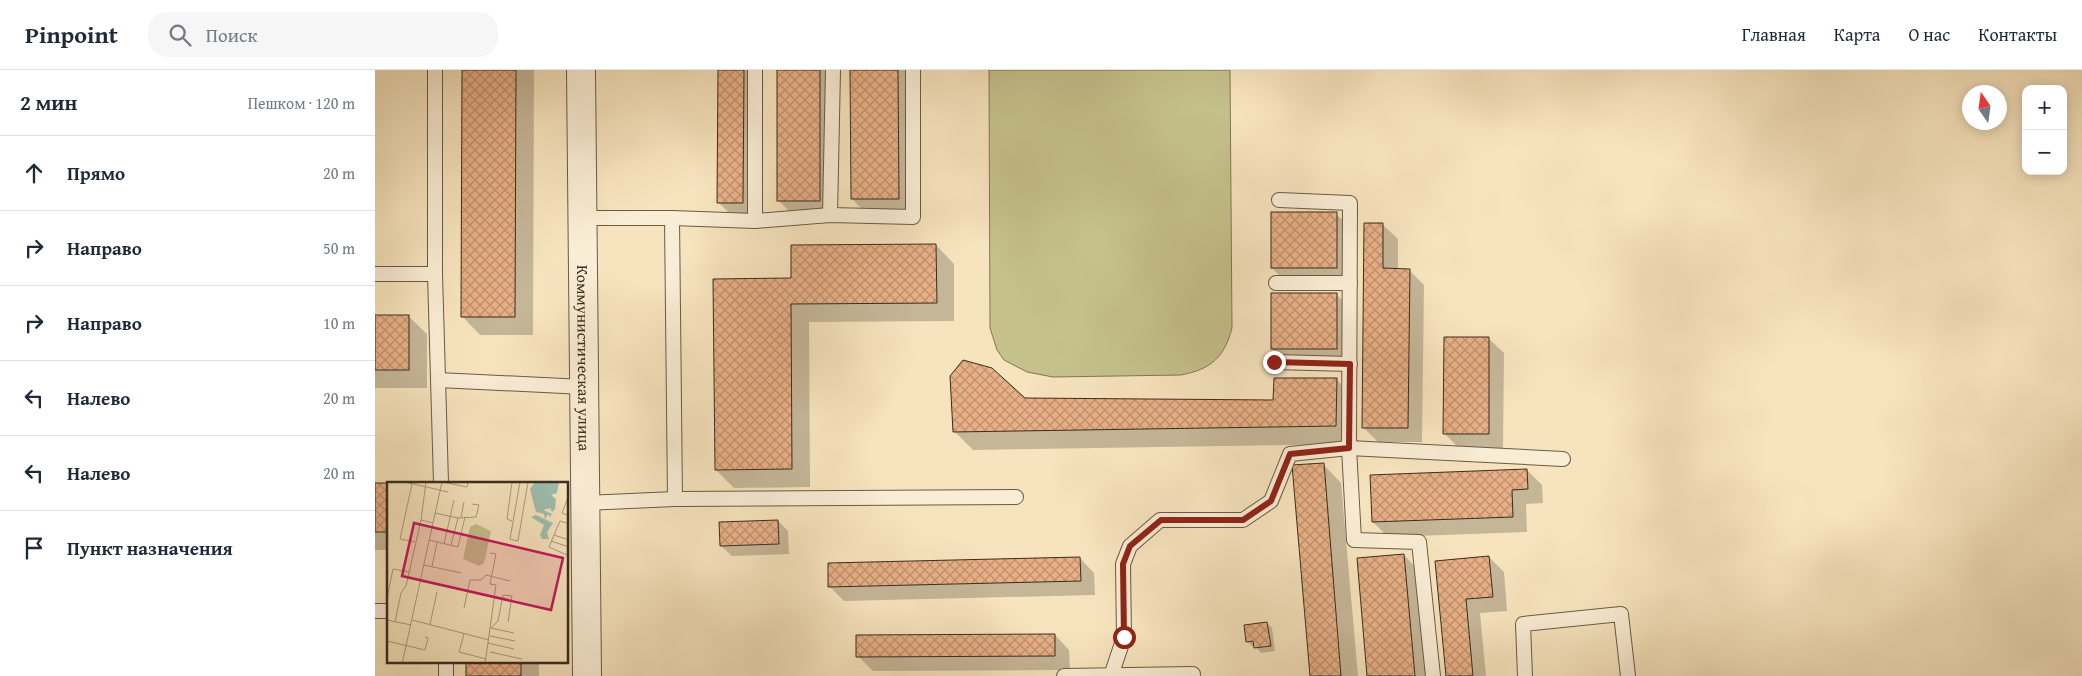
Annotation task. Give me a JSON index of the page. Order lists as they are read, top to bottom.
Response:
{
  "streets": {
    "street": ["Коммунистическая улица"]
  },
  "north": "top",
  "page": {
    "header": "Pinpoint",
    "search": "Поиск",
    "nav": [
      "Главная",
      "Карта",
      "О нас",
      "Контакты"
    ],
    "heading": ["2 мин", "Пешком · 120 m"],
    "map_buttons": ["+", "−"],
    "list": [
      ["Прямо", "20 m"],
      ["Направо", "50 m"],
      ["Направо", "10 m"],
      ["Налево", "20 m"],
      ["Налево", "20 m"],
      "Пункт назначения"
    ]
  }
}
